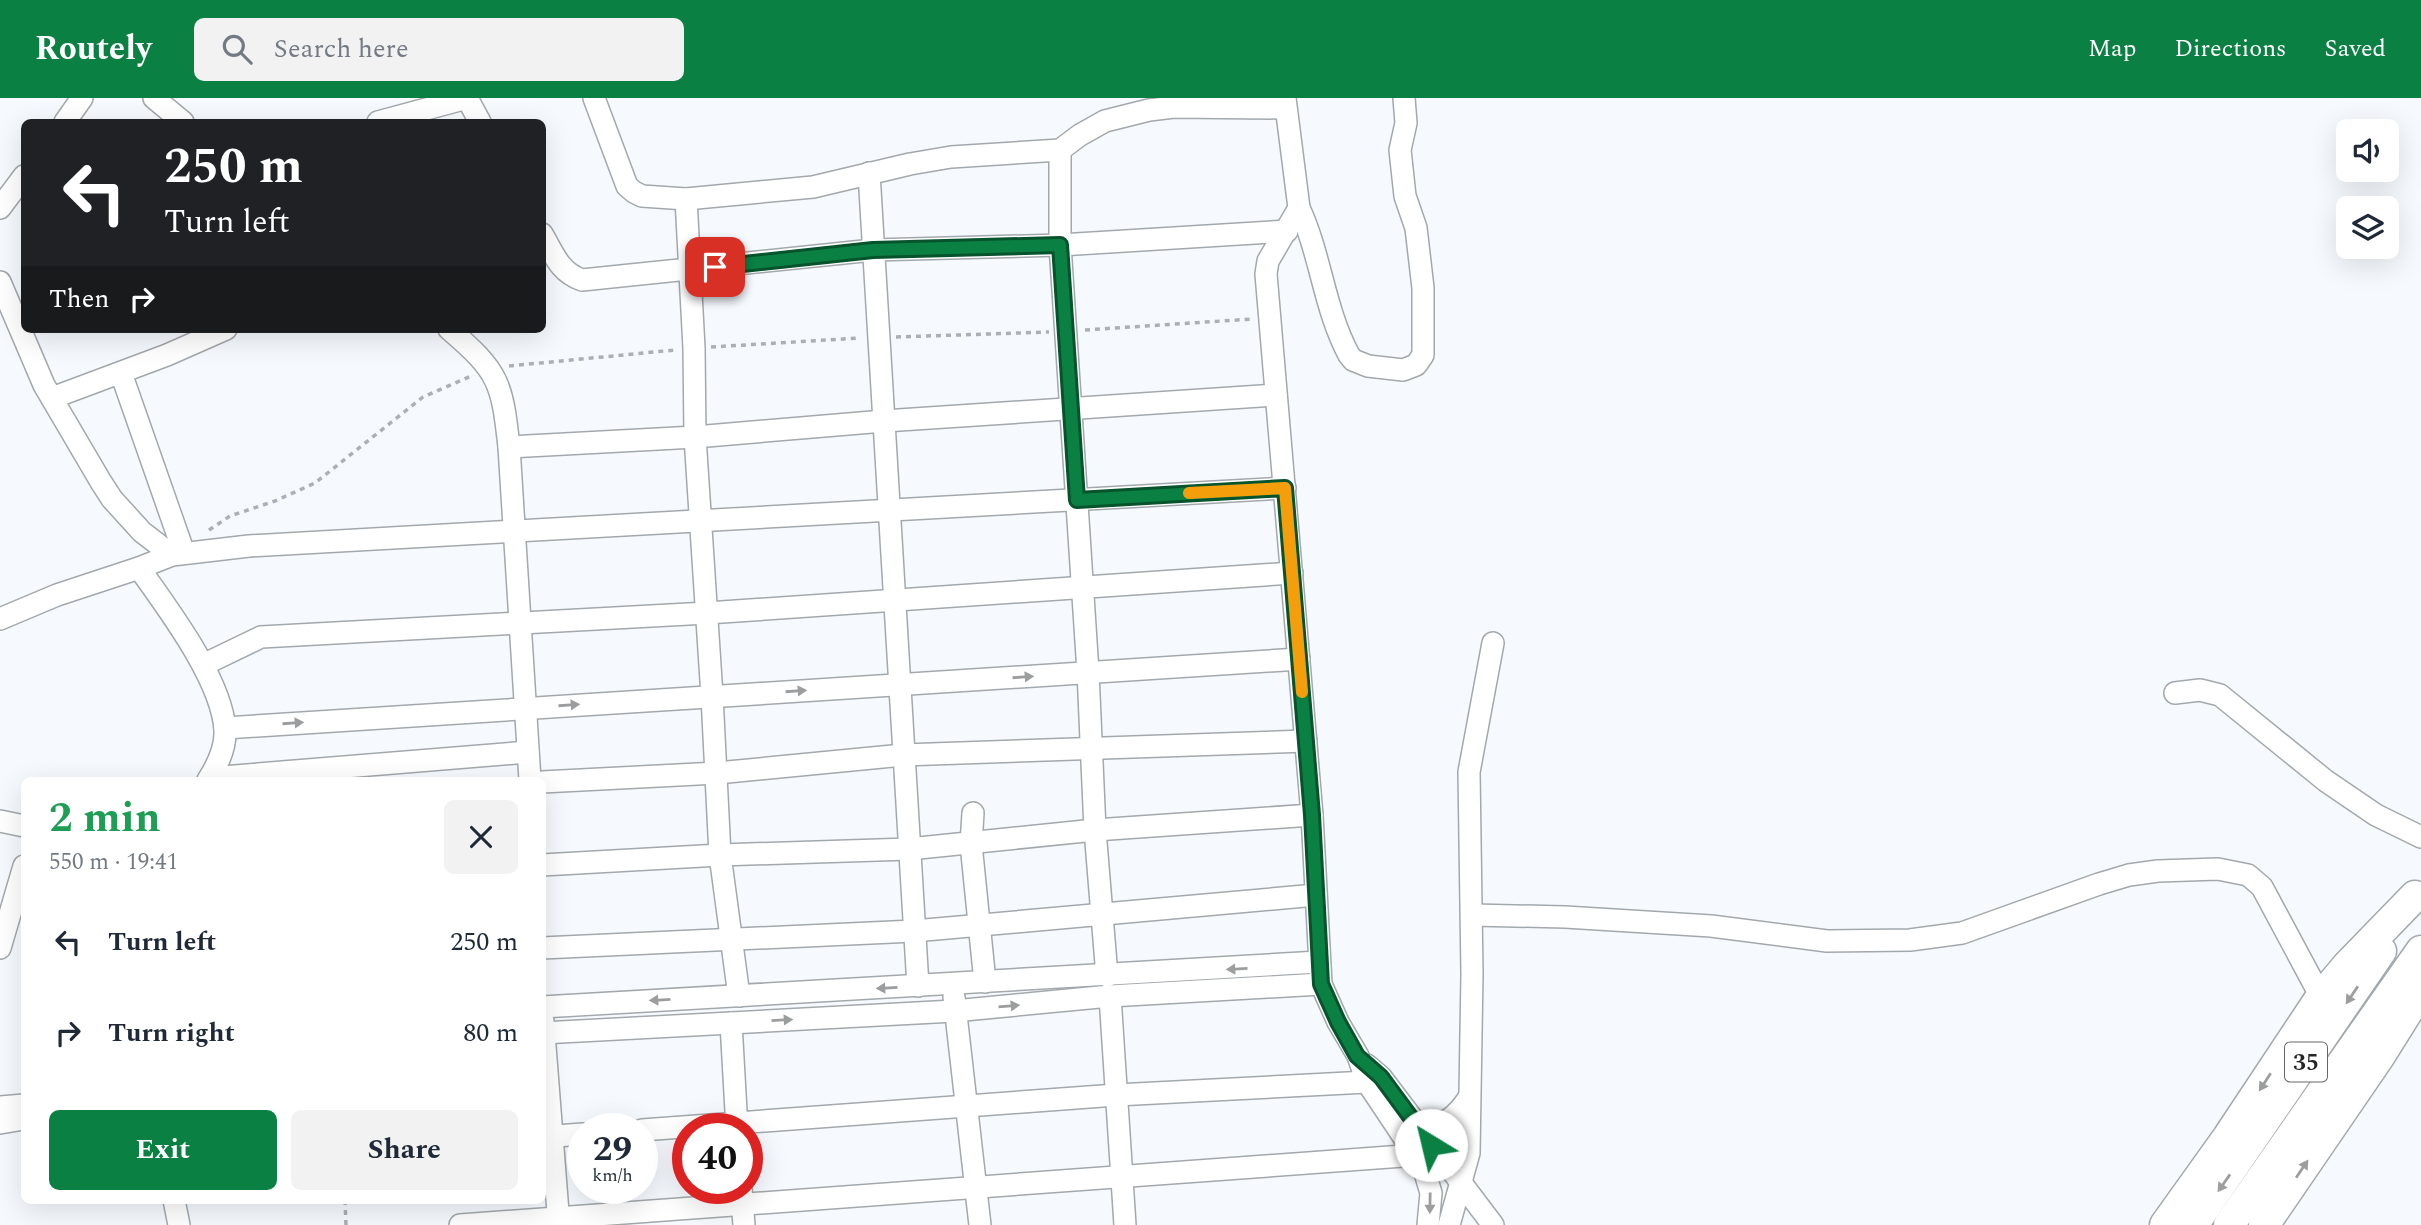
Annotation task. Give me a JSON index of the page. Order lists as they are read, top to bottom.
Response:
{
  "streets": {
    "highway": ["35"]
  },
  "page": {
    "header": "Routely",
    "search": "Search here",
    "nav": ["Map", "Directions", "Saved"],
    "turn": ["250 m", "Turn left"],
    "then": "Then",
    "heading": ["2 min", "550 m · 19:41"],
    "list": [
      {
        "name": "Turn left",
        "value": "250 m"
      },
      {
        "name": "Turn right",
        "value": "80 m"
      }
    ],
    "buttons": ["Exit", "Share"],
    "speed": "29 km/h",
    "limit": "40"
  }
}
